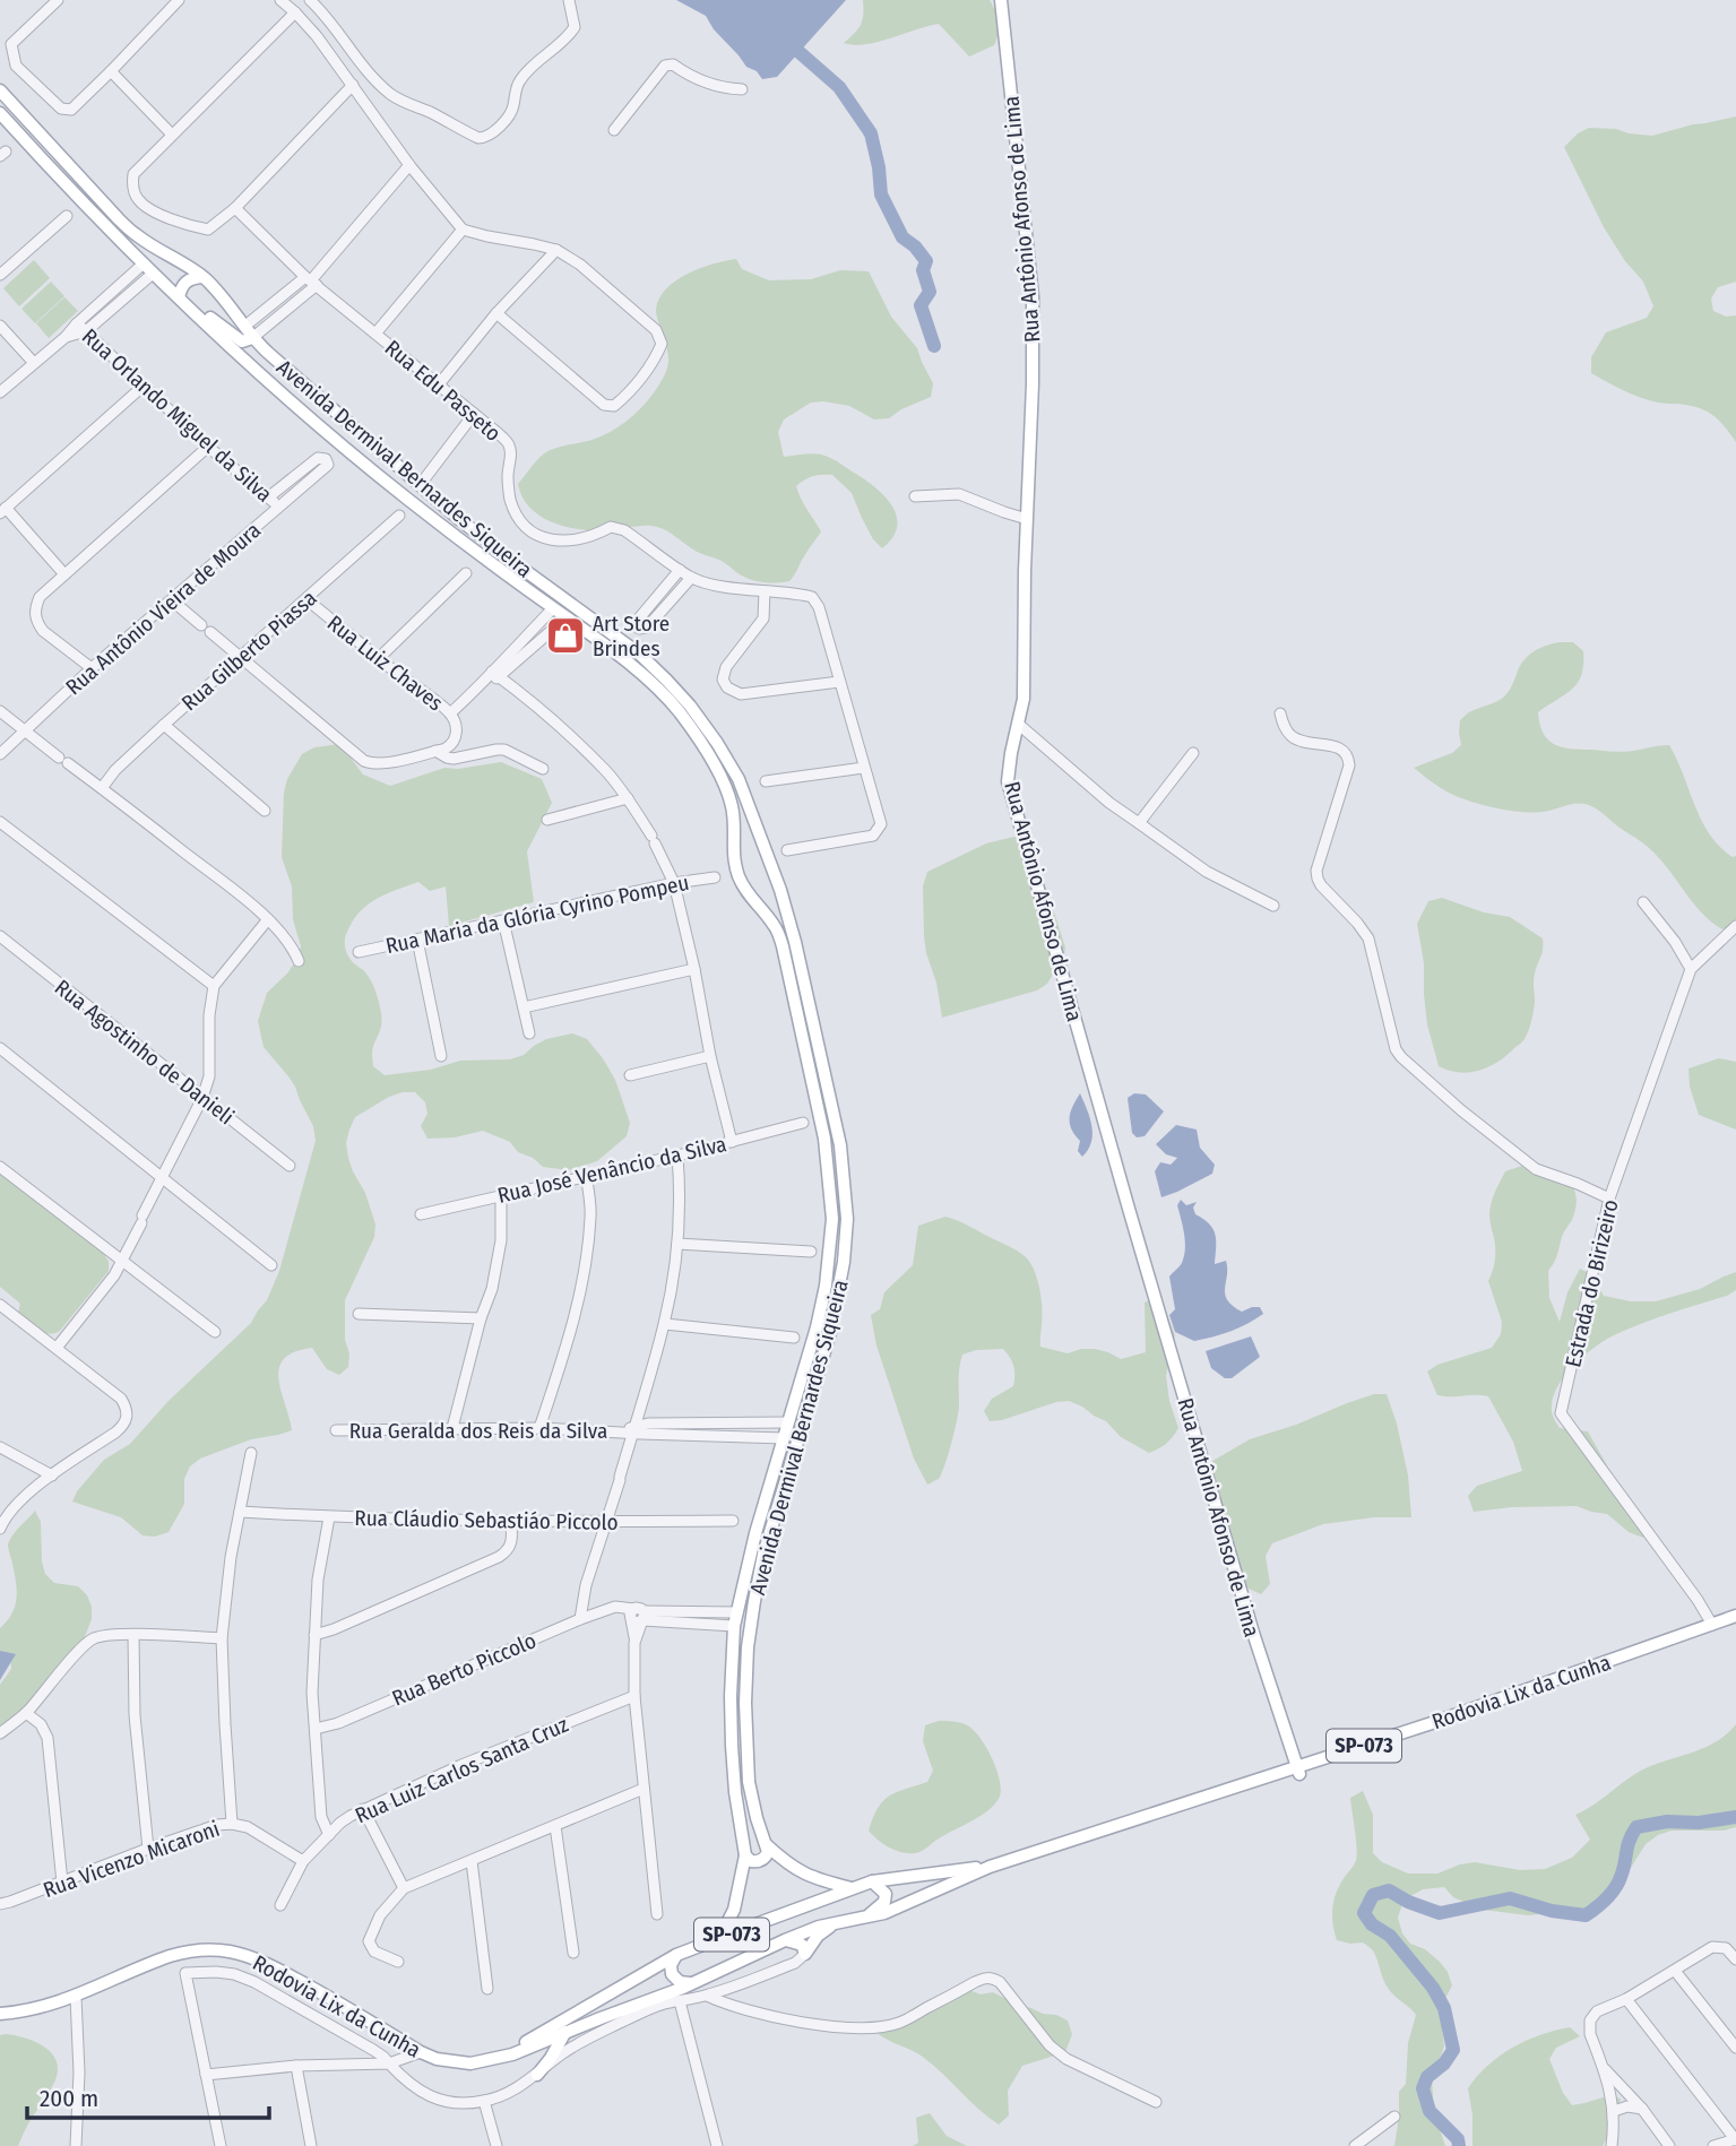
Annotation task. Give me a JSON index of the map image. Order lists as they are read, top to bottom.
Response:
{
  "streets": {
    "main road": [
      "Rua Antônio Afonso de Lima",
      "Avenida Dermival Bernardes Siqueira",
      "Rodovia Lix da Cunha",
      "SP-073"
    ],
    "street": [
      "Rua Edu Passeto",
      "Rua Orlando Miguel da Silva",
      "Rua Antônio Vieira de Moura",
      "Rua Gilberto Piassa",
      "Rua Luiz Chaves",
      "Rua Maria da Glória Cyrino Pompeu",
      "Rua Agostinho de Danieli",
      "Rua José Venâncio da Silva",
      "Estrada do Birizeiro",
      "Rua Geralda dos Reis da Silva",
      "Rua Cláudio Sebastiáo Piccolo",
      "Rua Berto Piccolo",
      "Rua Luiz Carlos Santa Cruz",
      "Rua Vicenzo Micaroni"
    ]
  },
  "crossings": [
    ["Rua Antônio Afonso de Lima", "Rodovia Lix da Cunha"],
    ["Rua Orlando Miguel da Silva", "Rua Antônio Vieira de Moura"],
    ["Rua Gilberto Piassa", "Rua Luiz Chaves"],
    ["Estrada do Birizeiro", "Rodovia Lix da Cunha"],
    ["Rua Luiz Carlos Santa Cruz", "Rua Vicenzo Micaroni"]
  ],
  "places": {
    "shop": ["Art Store Brindes"]
  },
  "scale_bar": "200 m"
}
